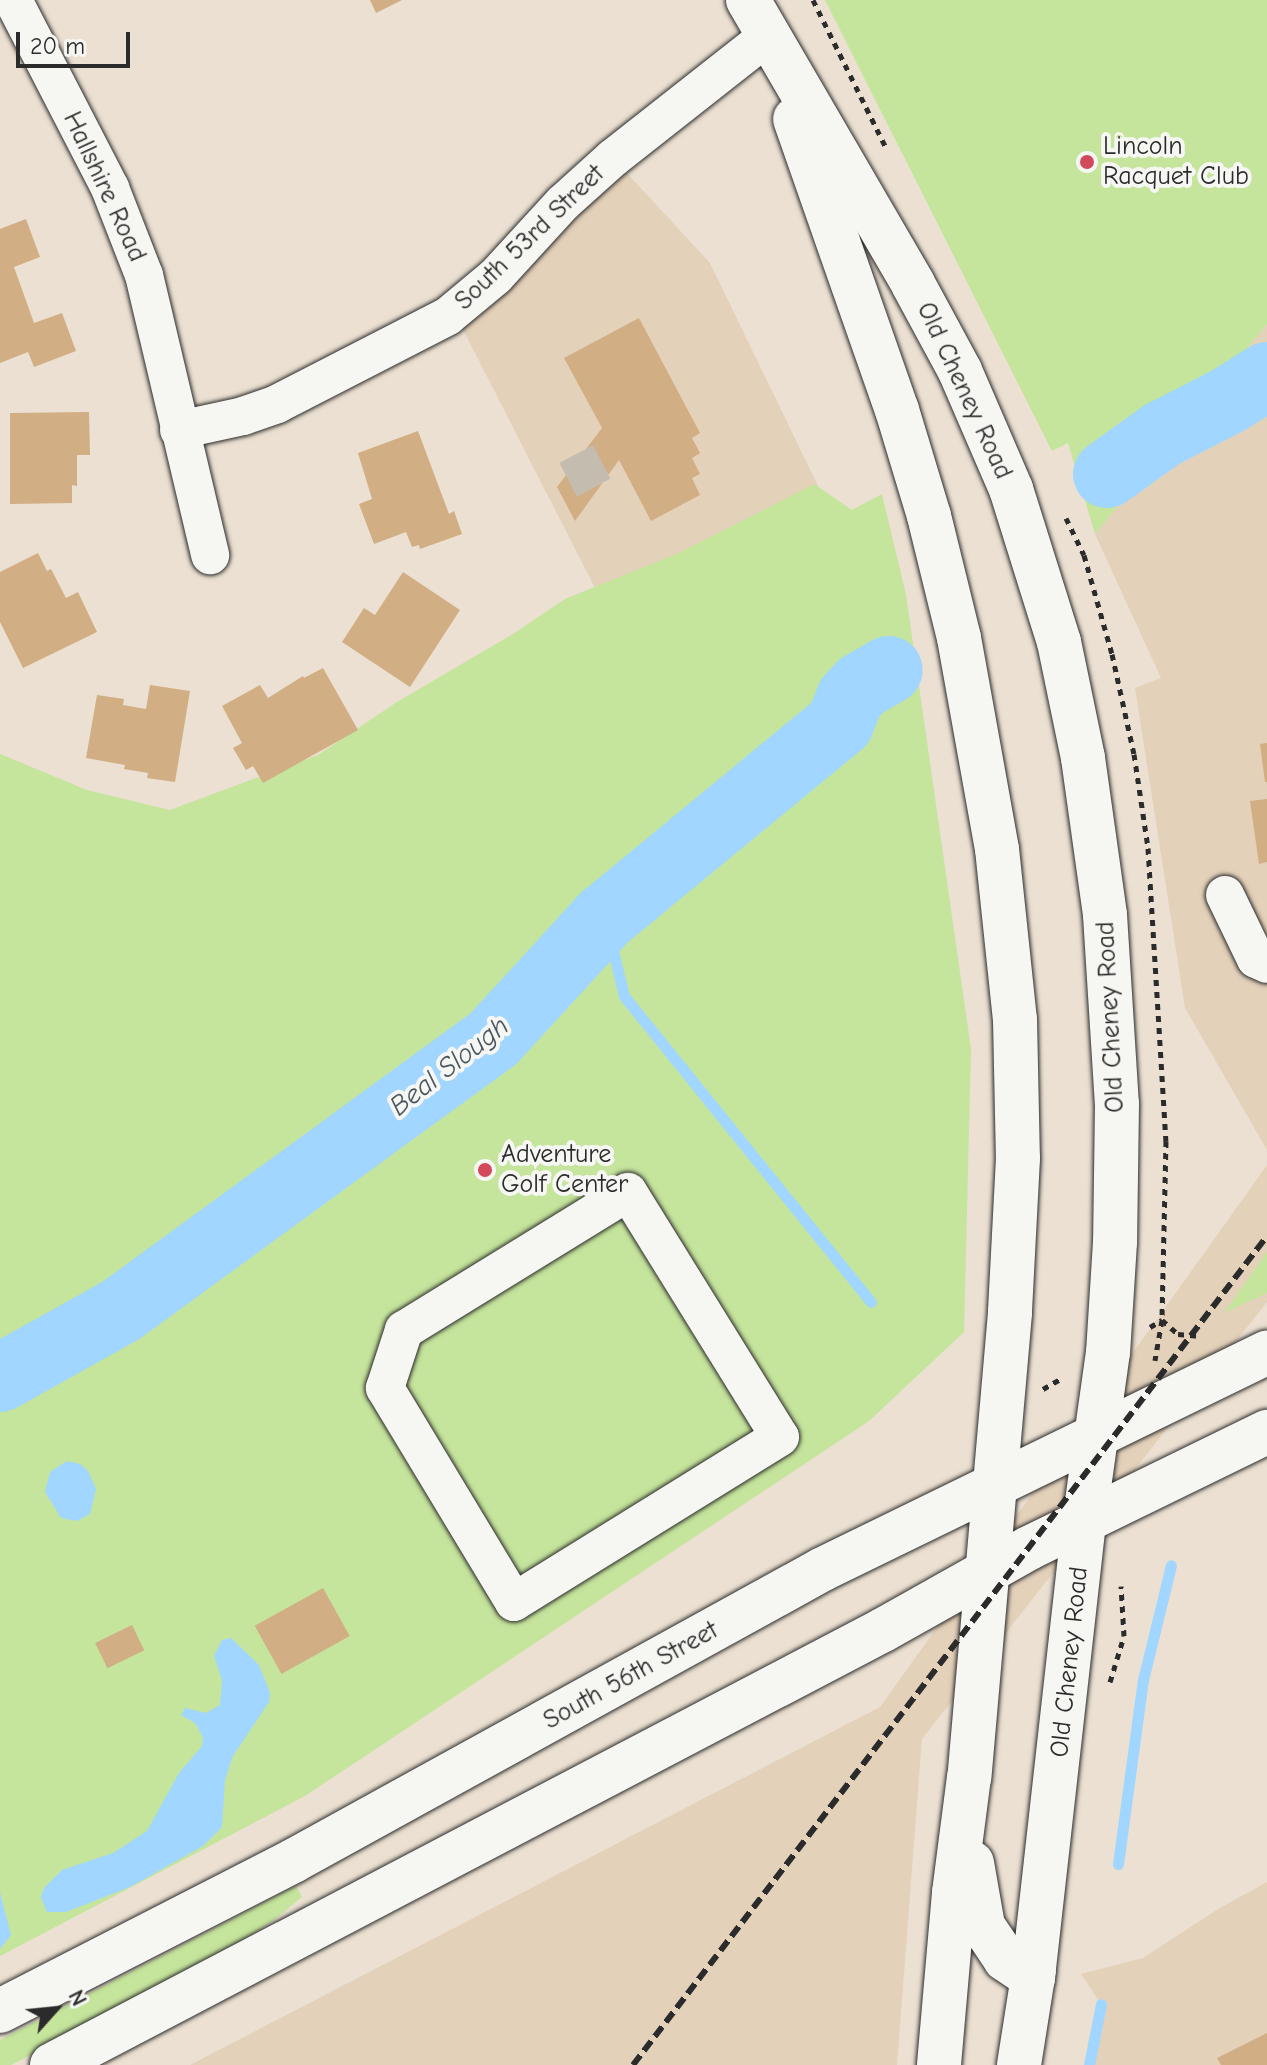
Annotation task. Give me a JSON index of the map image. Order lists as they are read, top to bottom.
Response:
{
  "streets": {
    "main road": ["Old Cheney Road", "South 56th Street"],
    "street": ["Hallshire Road", "South 53rd Street"]
  },
  "crossings": [
    ["Hallshire Road", "South 53rd Street"],
    ["South 53rd Street", "Old Cheney Road"],
    ["Old Cheney Road", "South 56th Street"]
  ],
  "water": ["Beal Slough"],
  "places": ["Lincoln Racquet Club", "Adventure Golf Center"],
  "scale_bar": "20 m",
  "north": "top right"
}
